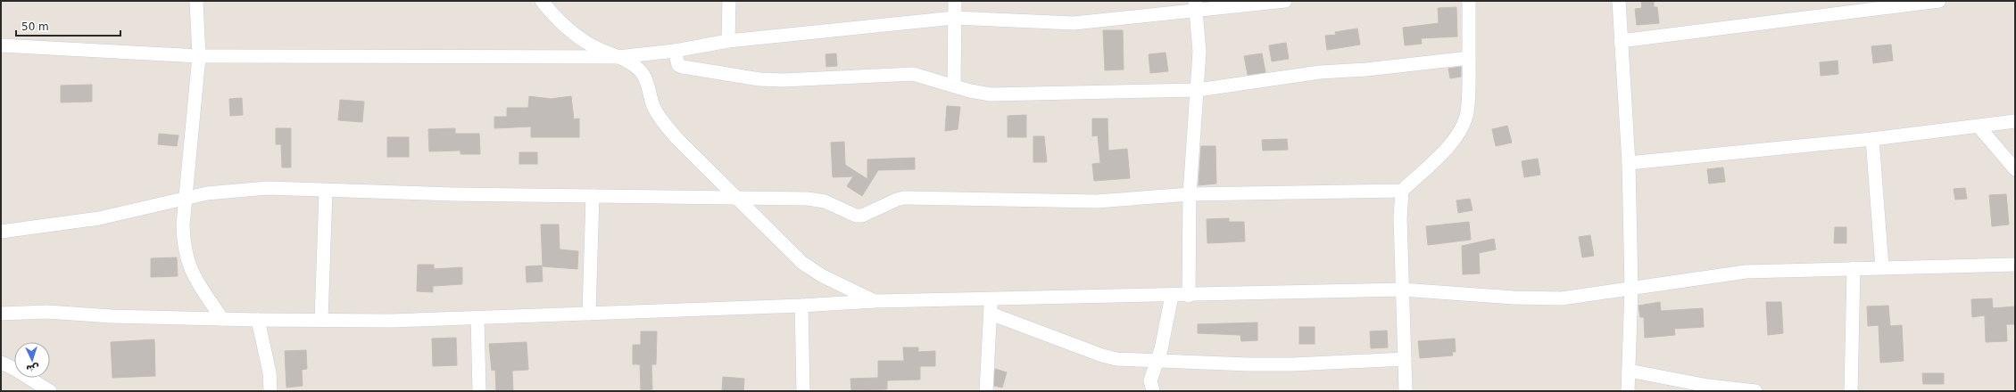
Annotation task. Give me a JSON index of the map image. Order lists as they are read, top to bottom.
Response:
{
  "scale_bar": "50 m",
  "north": "bottom"
}
